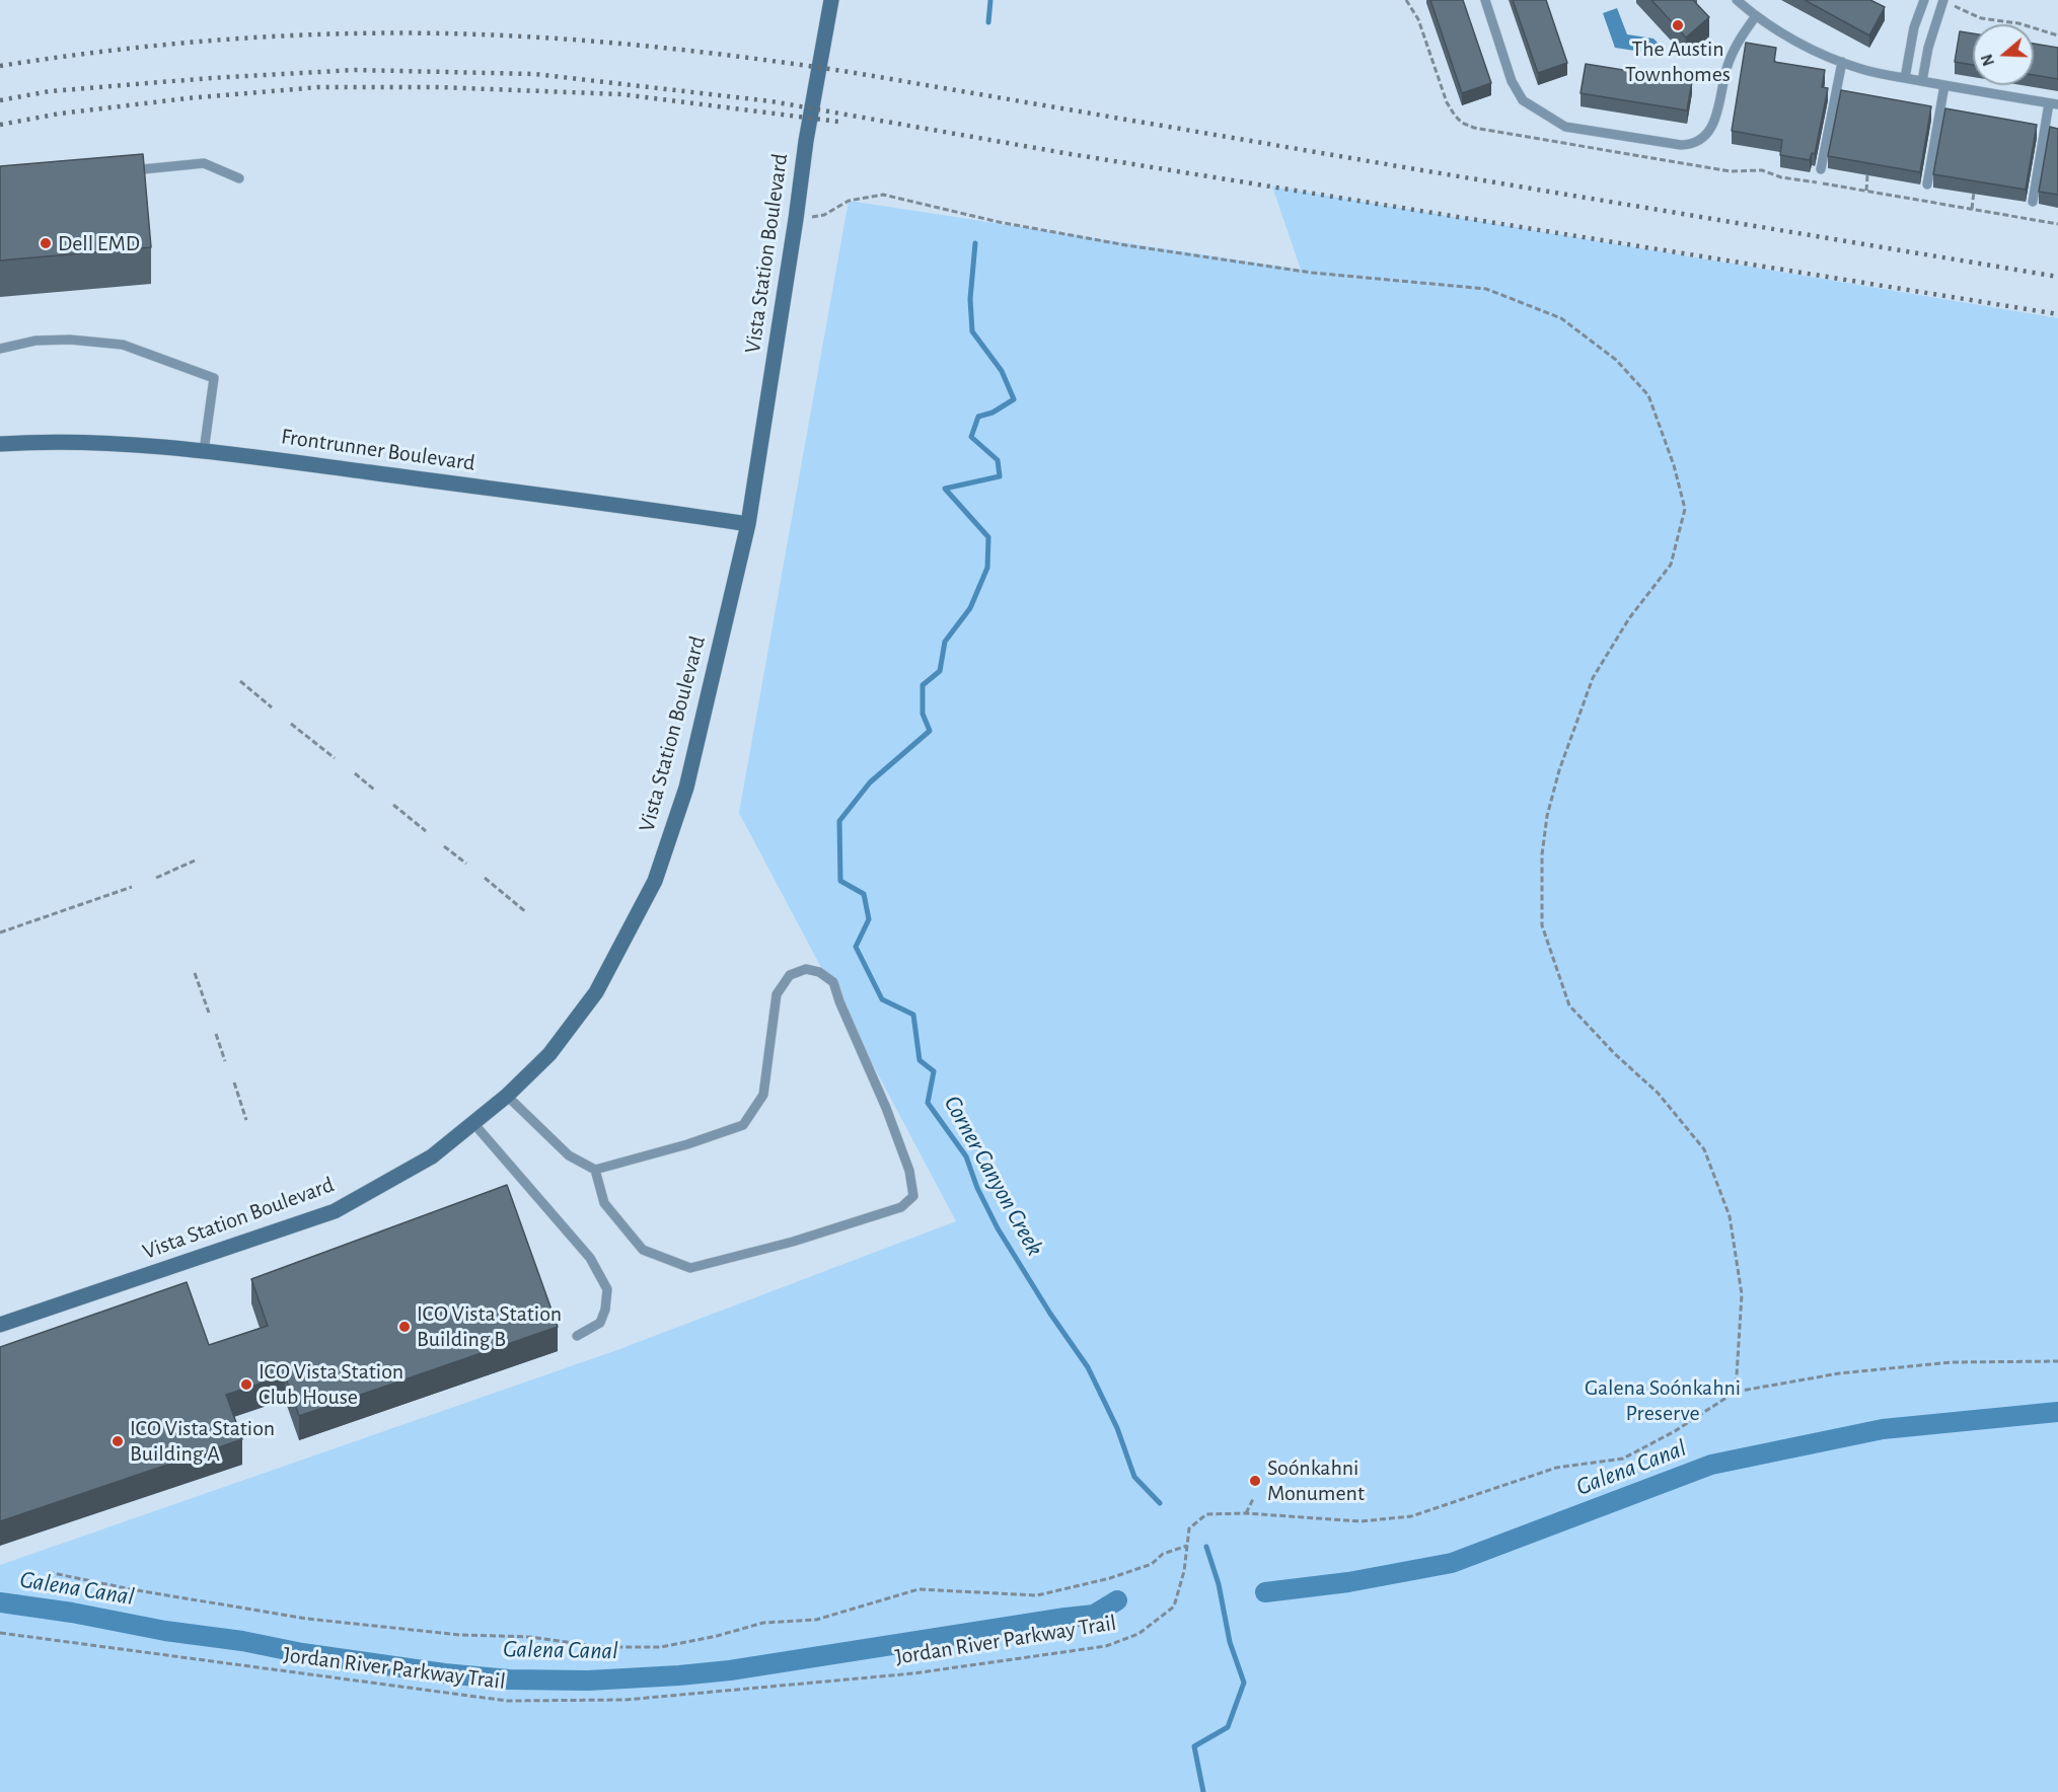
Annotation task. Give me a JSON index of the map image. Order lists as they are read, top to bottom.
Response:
{
  "streets": {
    "street": ["Vista Station Boulevard", "Frontrunner Boulevard"],
    "path": ["Jordan River Parkway Trail"]
  },
  "crossings": [
    ["Vista Station Boulevard", "Frontrunner Boulevard"]
  ],
  "water": ["Corner Canyon Creek", "Galena Canal"],
  "parks": ["Galena Soónkahni Preserve"],
  "places": [
    "The Austin Townhomes",
    "Dell EMD",
    "ICO Vista Station Building B",
    "ICO Vista Station Club House",
    "ICO Vista Station Building A",
    "Soónkahni Monument"
  ],
  "north": "left"
}
